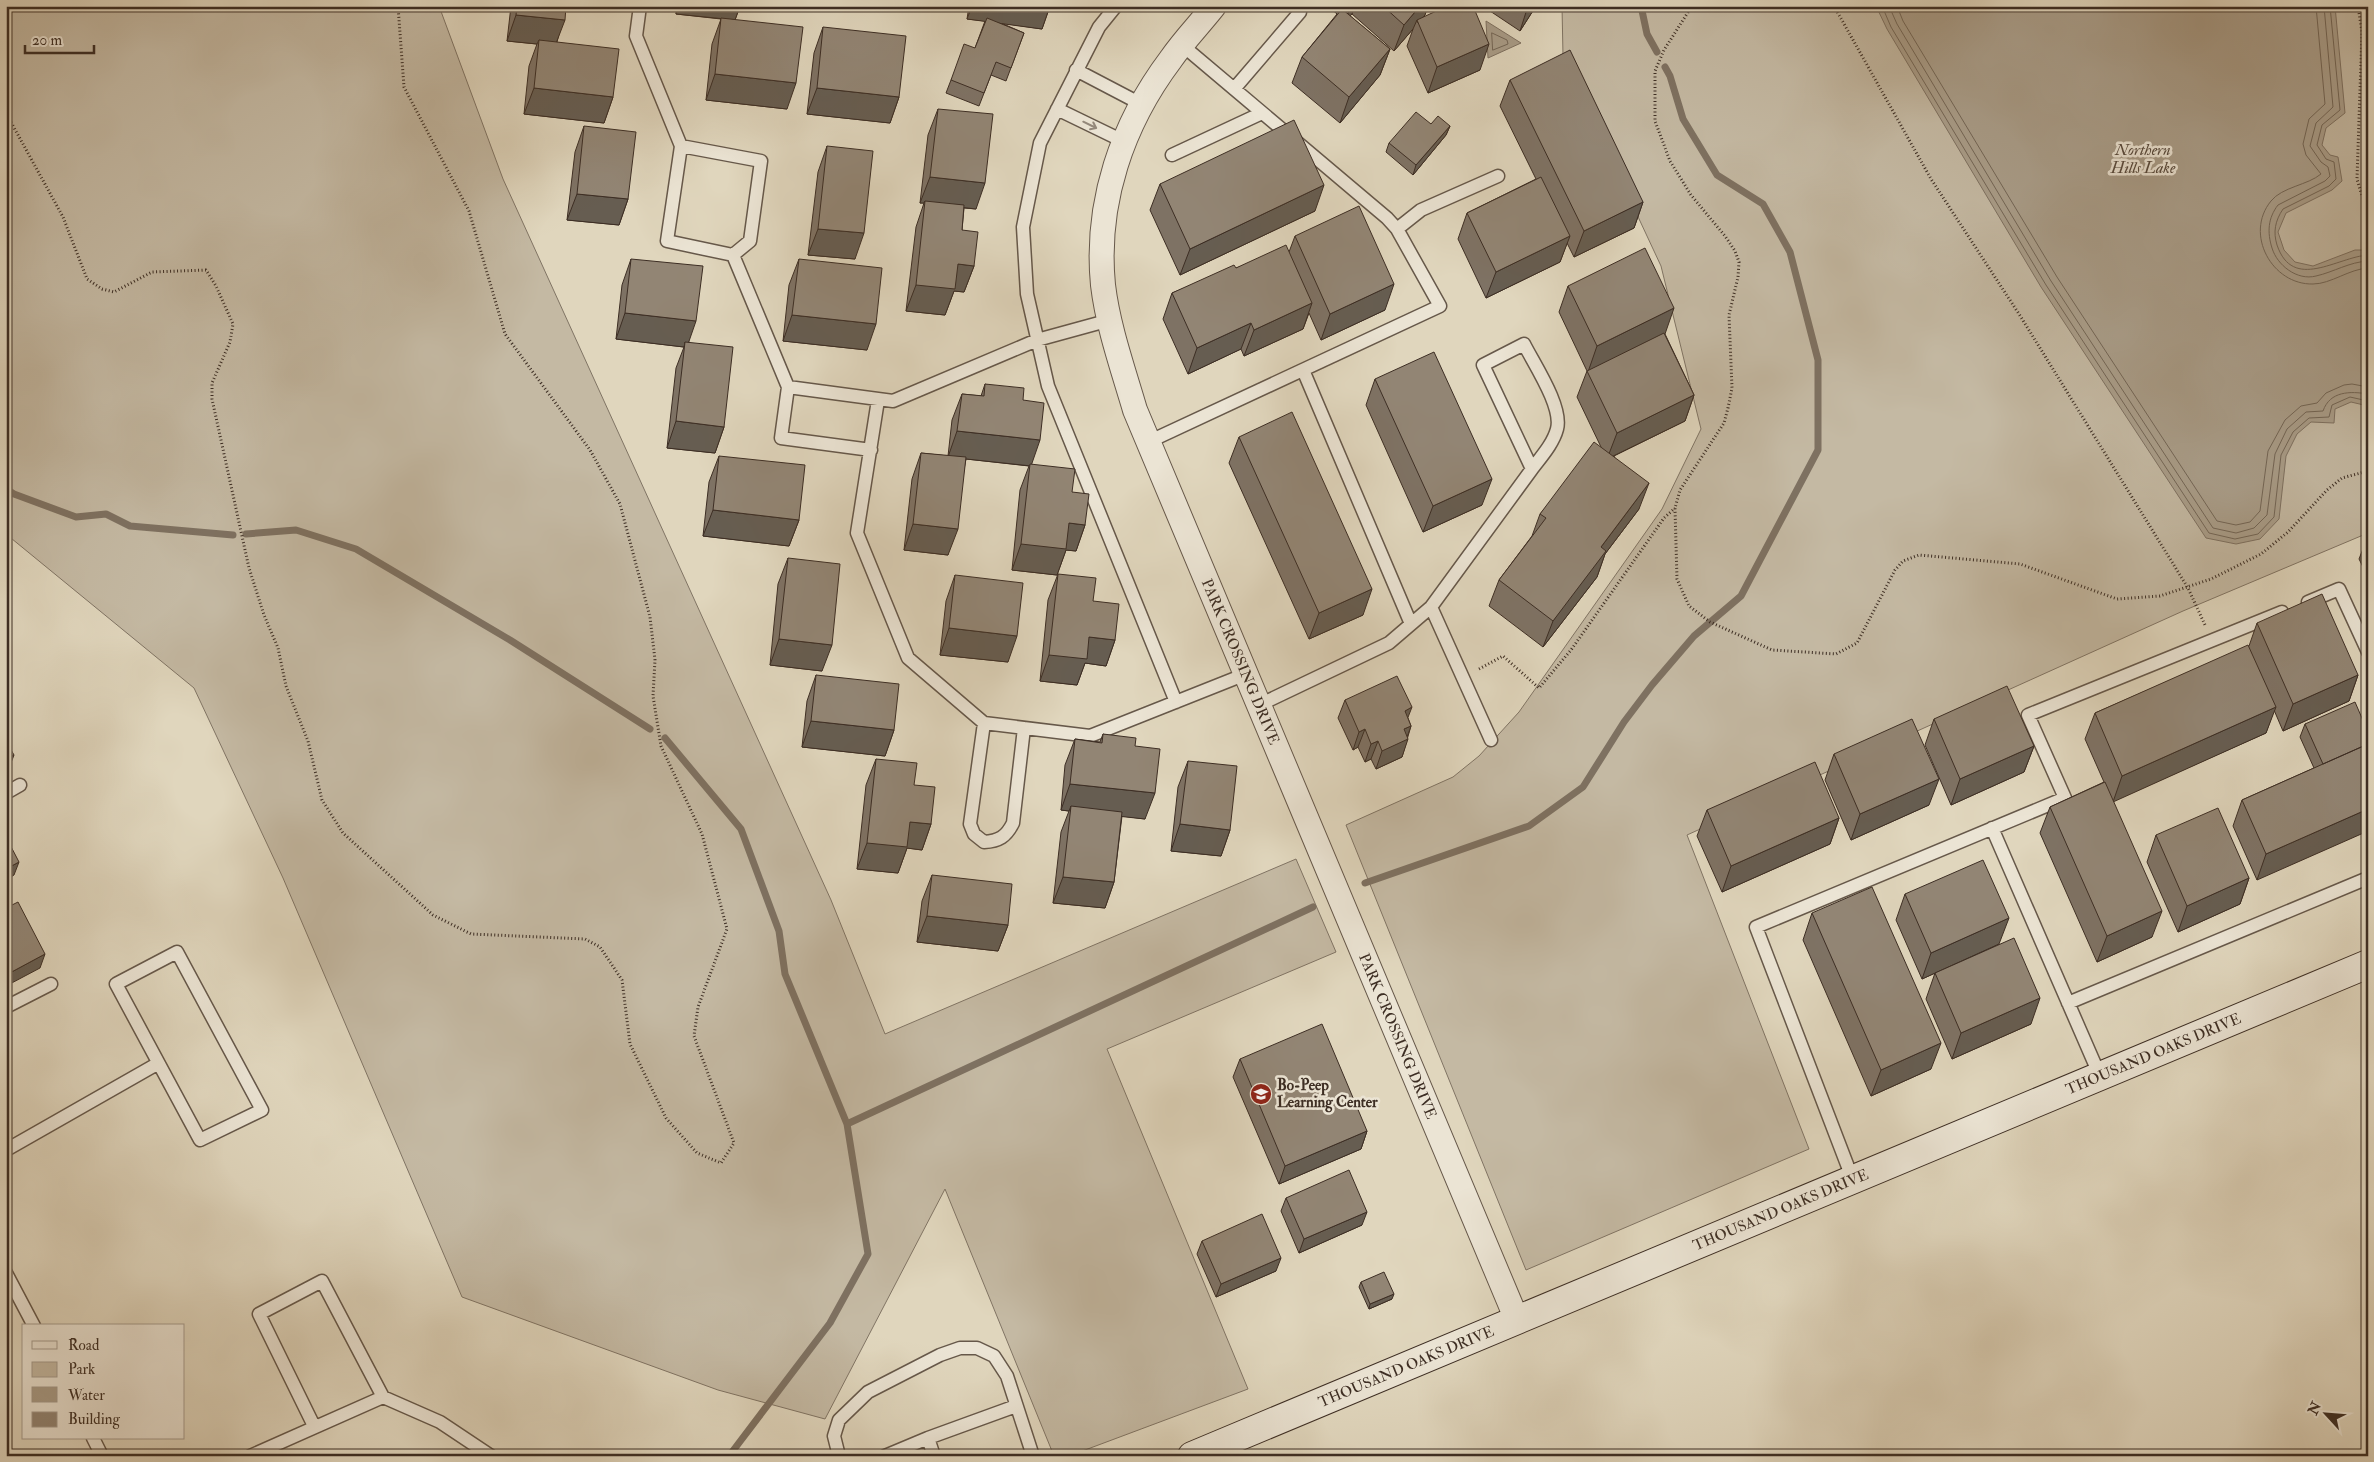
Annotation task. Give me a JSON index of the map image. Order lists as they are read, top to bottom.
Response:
{
  "streets": {
    "main road": ["THOUSAND OAKS DRIVE"],
    "street": ["PARK CROSSING DRIVE"]
  },
  "crossings": [
    ["PARK CROSSING DRIVE", "THOUSAND OAKS DRIVE"]
  ],
  "water": ["Northern Hills Lake"],
  "places": {
    "school or university": ["Bo-Peep Learning Center"]
  },
  "legend": [
    "Road",
    "Park",
    "Water",
    "Building"
  ],
  "scale_bar": "20 m",
  "north": "top left"
}
